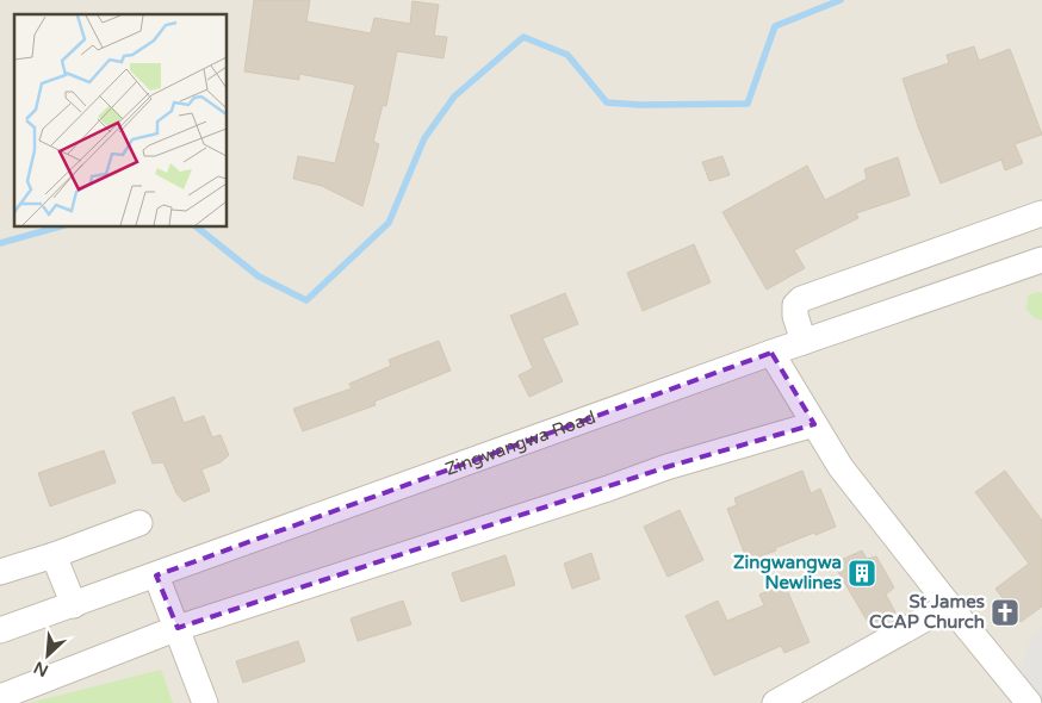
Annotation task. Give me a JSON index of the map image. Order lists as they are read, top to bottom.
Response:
{
  "streets": {
    "street": ["Zingwangwa Road"]
  },
  "places": {
    "building": ["Zingwangwa Newlines"],
    "church": ["St James CCAP Church"]
  },
  "north": "bottom left"
}
